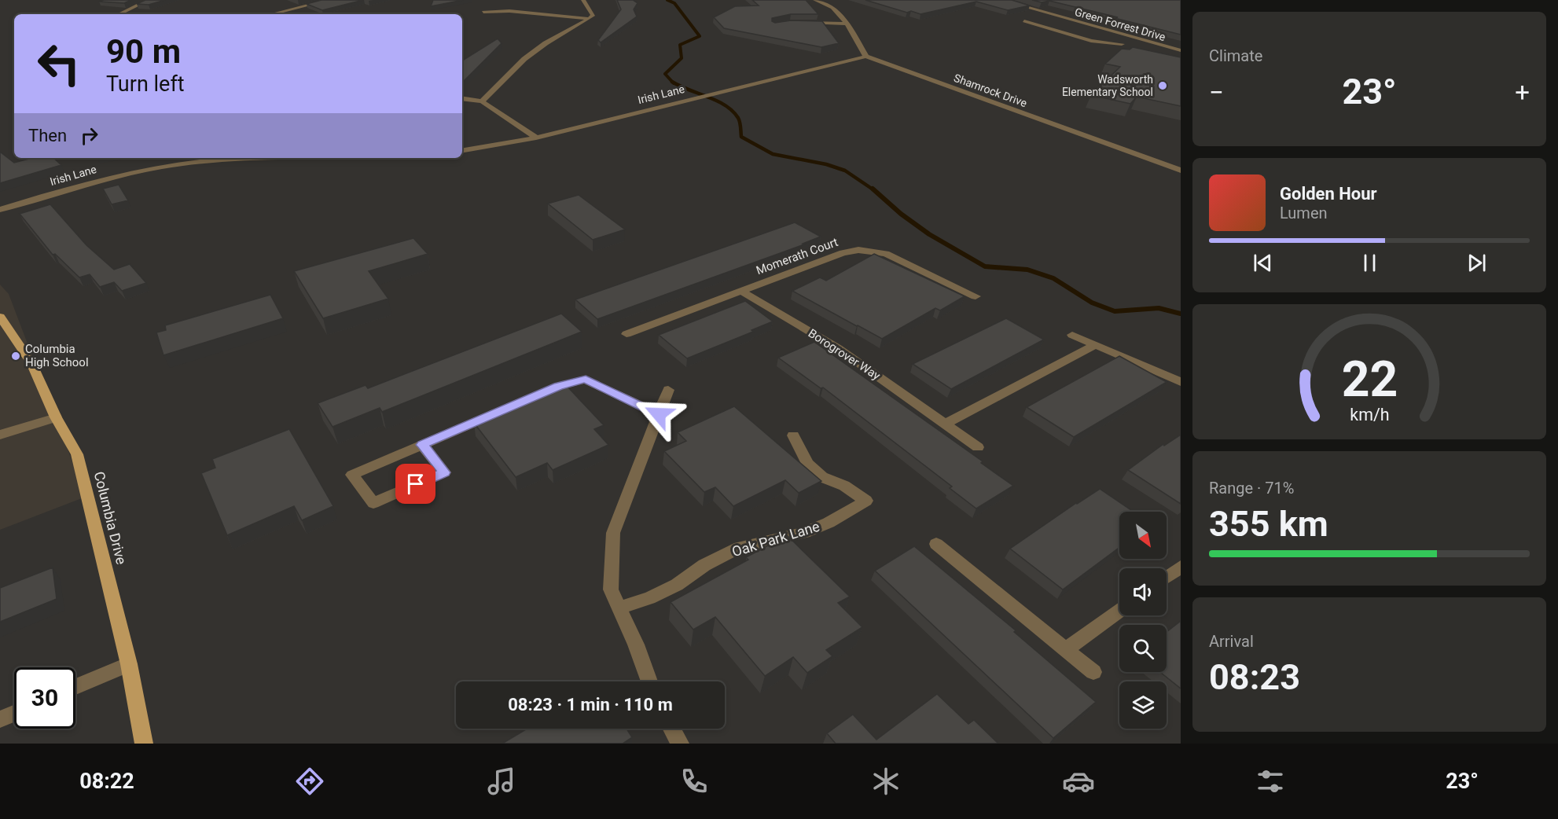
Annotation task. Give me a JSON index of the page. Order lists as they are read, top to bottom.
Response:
{
  "streets": {
    "main road": ["Columbia Drive"],
    "street": [
      "Green Forrest Drive",
      "Shamrock Drive",
      "Irish Lane",
      "Momerath Court",
      "Borogrover Way",
      "Oak Park Lane"
    ]
  },
  "crossings": [
    ["Shamrock Drive", "Irish Lane"],
    ["Momerath Court", "Borogrover Way"]
  ],
  "places": ["Wadsworth Elementary School", "Columbia High School"],
  "north": "bottom right",
  "page": {
    "tile": [
      "Climate",
      ["Range · 71%", "355 km"],
      ["Arrival", "08:23"]
    ],
    "turn": ["90 m", "Turn left"],
    "heat": ["−", "23°", "+"],
    "then": "Then",
    "song": ["Golden Hour", "Lumen"],
    "limit": "30",
    "trip": "08:23 · 1 min · 110 m",
    "tabs": ["08:22", "23°"],
    "gauge": ["22", "km/h"]
  }
}
